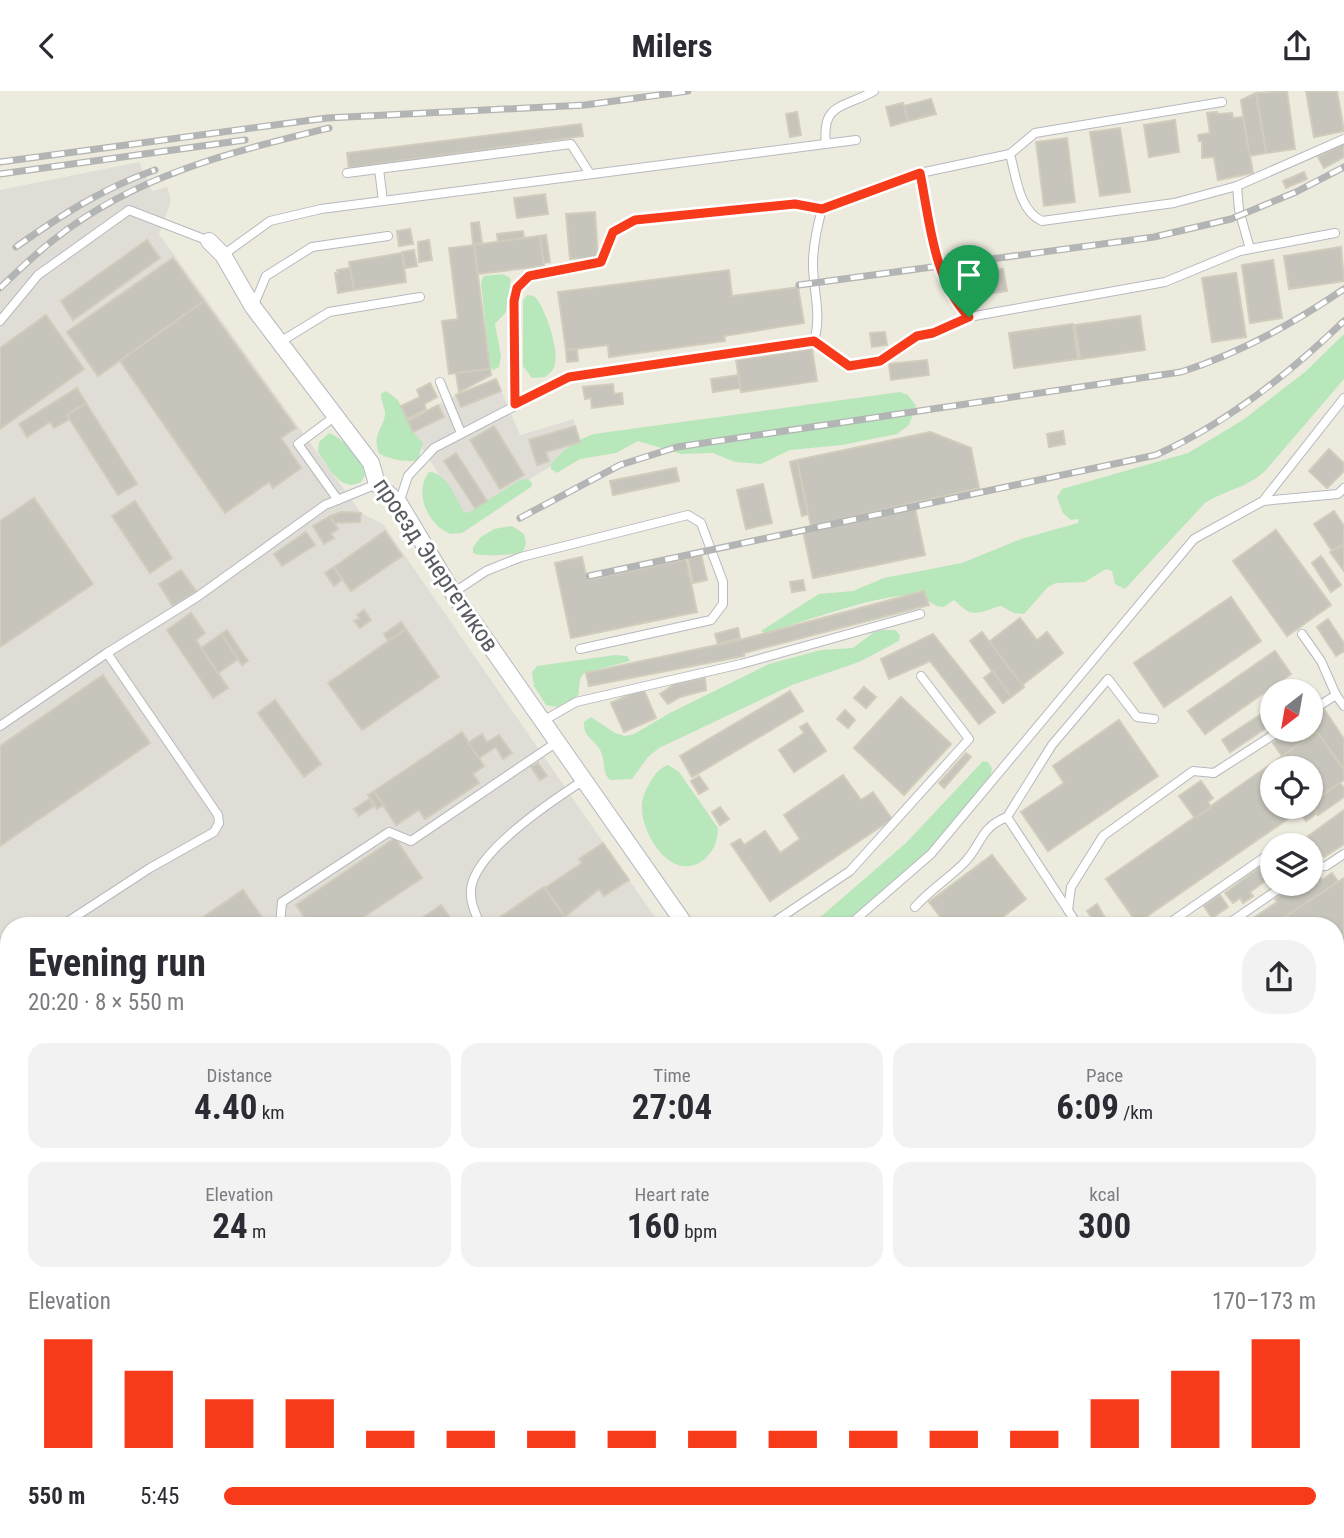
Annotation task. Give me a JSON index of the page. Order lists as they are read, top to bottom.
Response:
{
  "streets": {
    "street": ["проезд Энергетиков"]
  },
  "north": "bottom left",
  "page": {
    "header": "Milers",
    "heading": ["Evening run", "20:20 · 8 × 550 m"],
    "stats": [
      ["Distance", "4.40 km"],
      ["Time", "27:04"],
      ["Pace", "6:09 /km"],
      ["Elevation", "24 m"],
      ["Heart rate", "160 bpm"],
      ["kcal", "300"]
    ],
    "chart": ["Elevation", "170–173 m"],
    "list": [
      {
        "name": "550 m",
        "note": "5:45"
      }
    ]
  }
}
